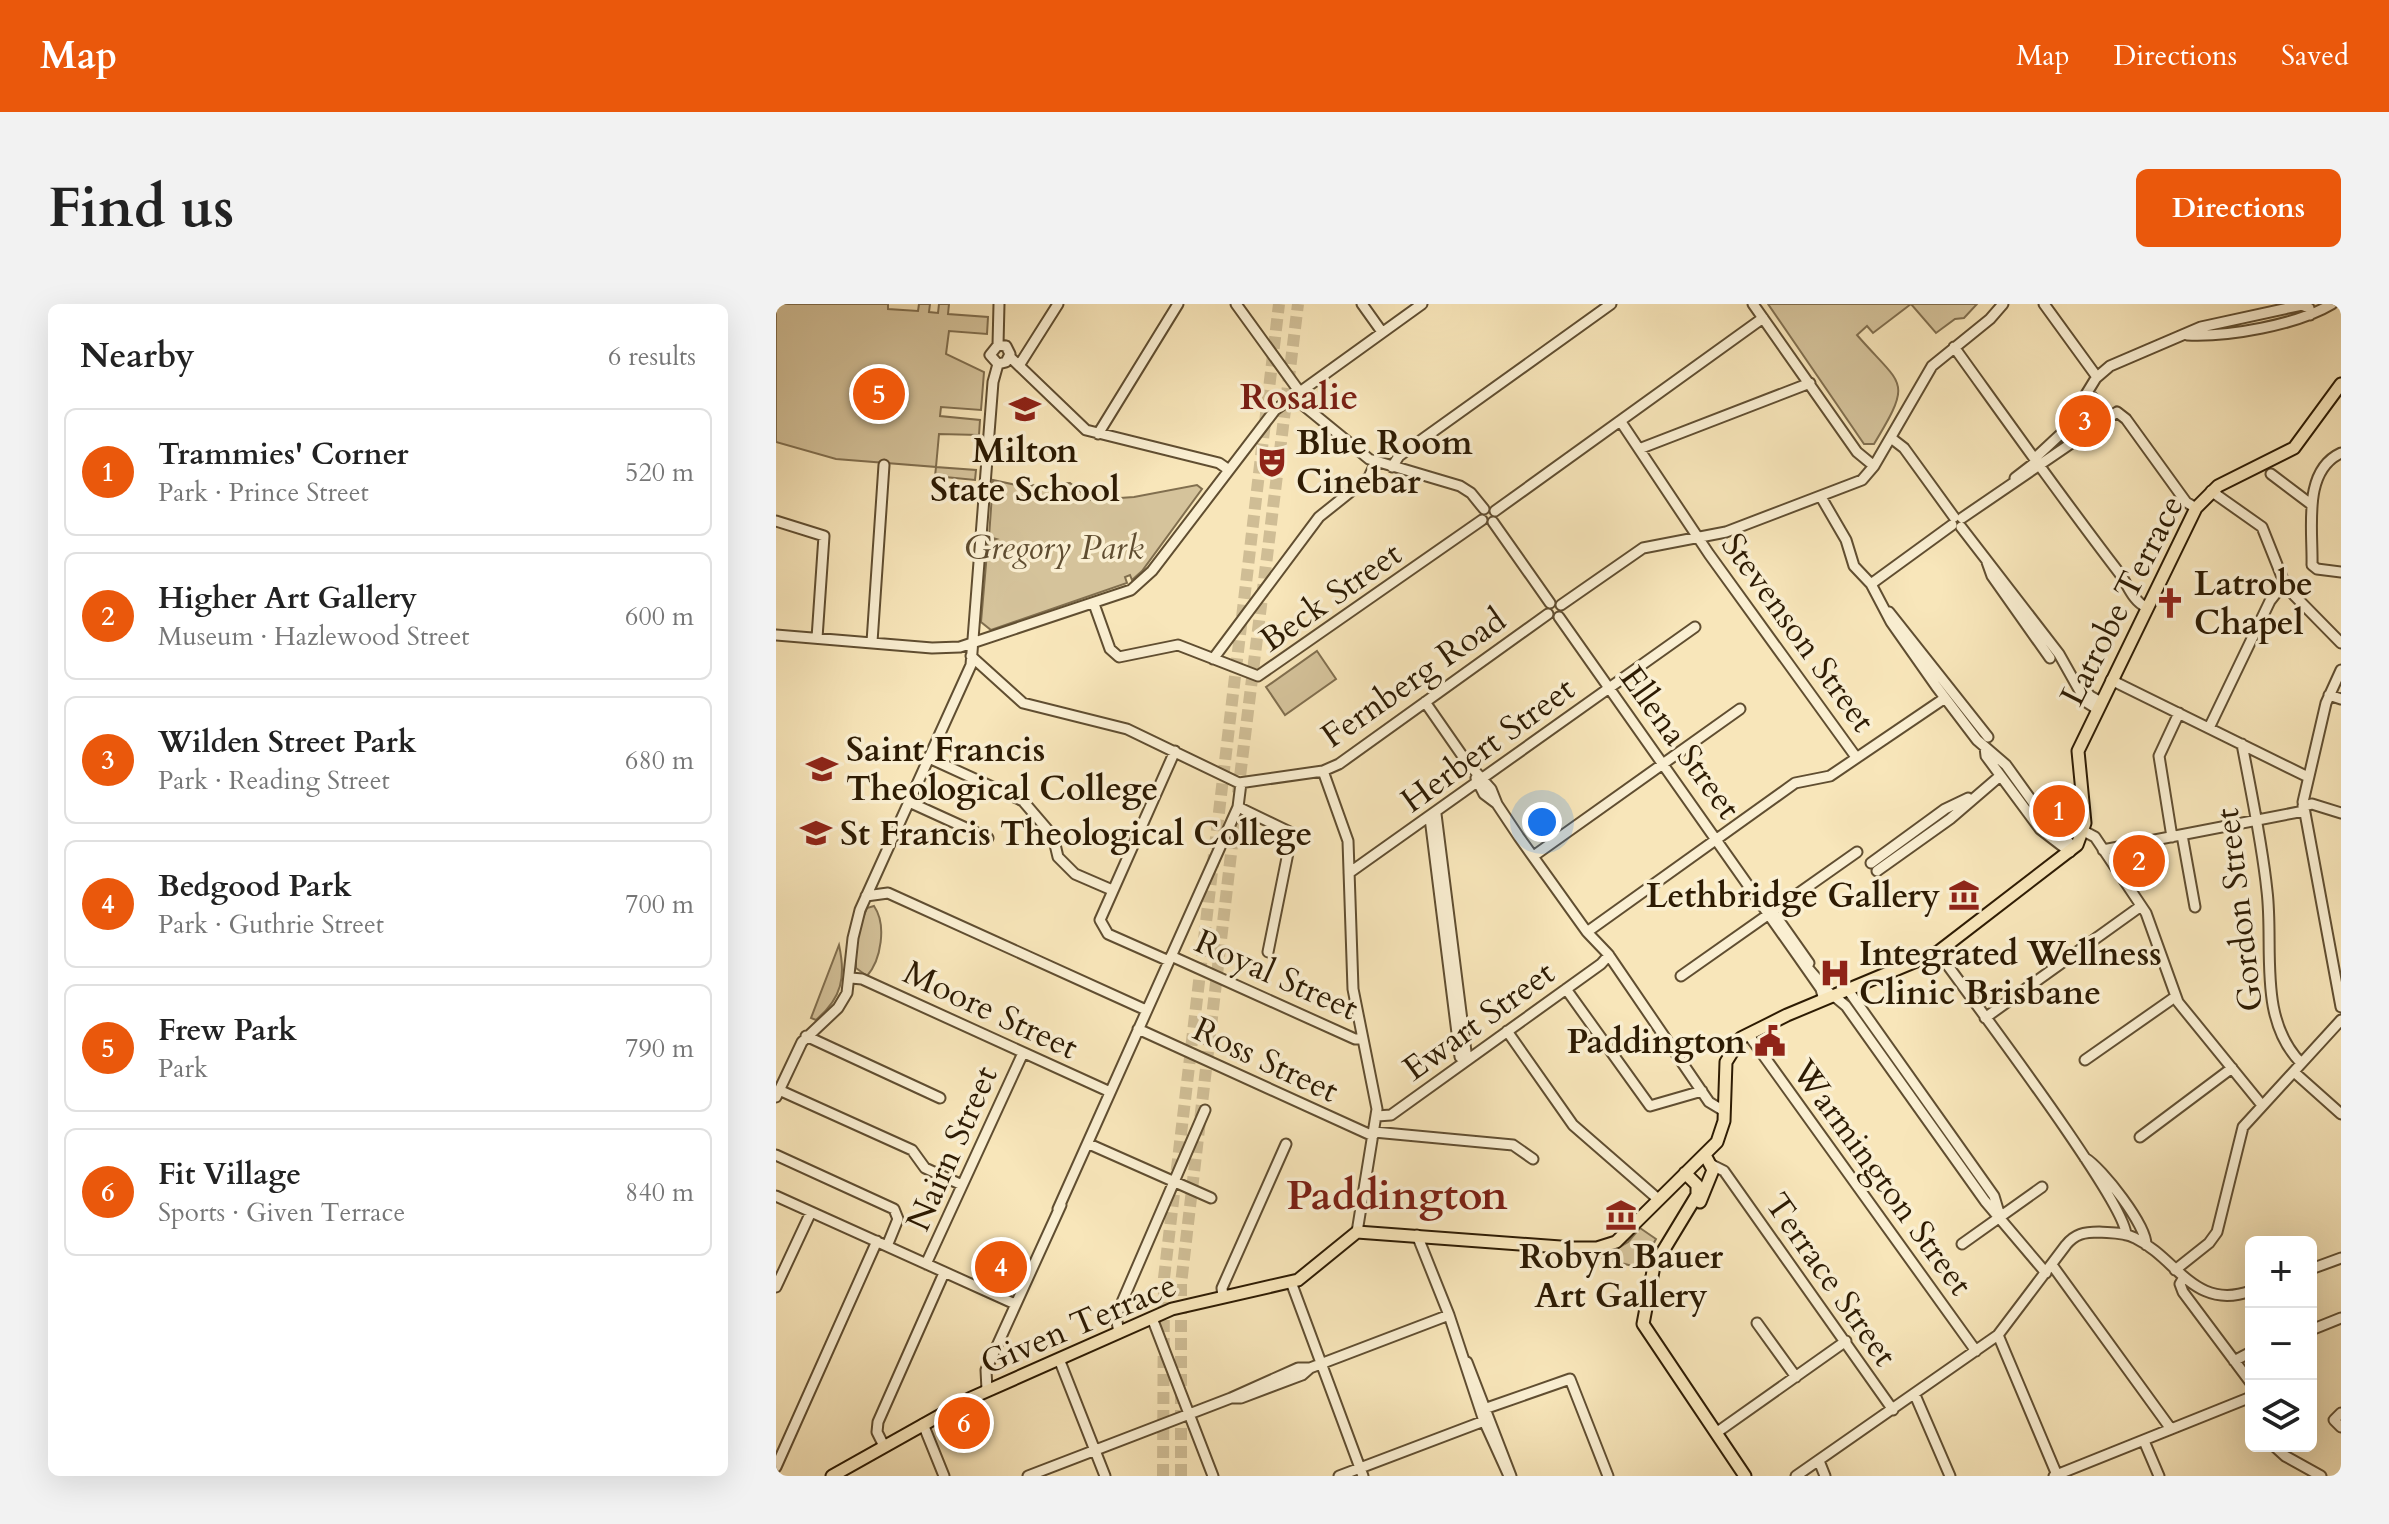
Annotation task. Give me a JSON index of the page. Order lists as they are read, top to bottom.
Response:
{
  "streets": {
    "main road": ["Latrobe Terrace", "Given Terrace"],
    "street": [
      "Beck Street",
      "Stevenson Street",
      "Fernberg Road",
      "Ellena Street",
      "Herbert Street",
      "Gordon Street",
      "Royal Street",
      "Moore Street",
      "Ewart Street",
      "Ross Street",
      "Nairn Street",
      "Warmington Street",
      "Terrace Street"
    ]
  },
  "crossings": [
    ["Ellena Street", "Herbert Street"],
    ["Moore Street", "Nairn Street"]
  ],
  "districts": ["Rosalie", "Paddington"],
  "parks": ["Gregory Park"],
  "places": {
    "school or university": ["Milton State School", "Saint Francis Theological College", "St Francis Theological College"],
    "theatre": ["Blue Room Cinebar"],
    "church": ["Latrobe Chapel"],
    "museum": ["Lethbridge Gallery", "Robyn Bauer Art Gallery"],
    "hospital": ["Integrated Wellness Clinic Brisbane"],
    "public building": ["Paddington"]
  },
  "page": {
    "header": "Map",
    "nav": ["Map", "Directions", "Saved"],
    "buttons": "Directions",
    "title": "Find us",
    "heading": ["Nearby", "6 results"],
    "pins": [
      "5",
      "3",
      "1",
      "2",
      "4",
      "6"
    ],
    "list": [
      {
        "mark": "1",
        "name": "Trammies' Corner",
        "note": "Park · Prince Street",
        "value": "520 m"
      },
      {
        "mark": "2",
        "name": "Higher Art Gallery",
        "note": "Museum · Hazlewood Street",
        "value": "600 m"
      },
      {
        "mark": "3",
        "name": "Wilden Street Park",
        "note": "Park · Reading Street",
        "value": "680 m"
      },
      {
        "mark": "4",
        "name": "Bedgood Park",
        "note": "Park · Guthrie Street",
        "value": "700 m"
      },
      {
        "mark": "5",
        "name": "Frew Park",
        "note": "Park",
        "value": "790 m"
      },
      {
        "mark": "6",
        "name": "Fit Village",
        "note": "Sports · Given Terrace",
        "value": "840 m"
      }
    ],
    "map_buttons": ["+", "−"]
  }
}
